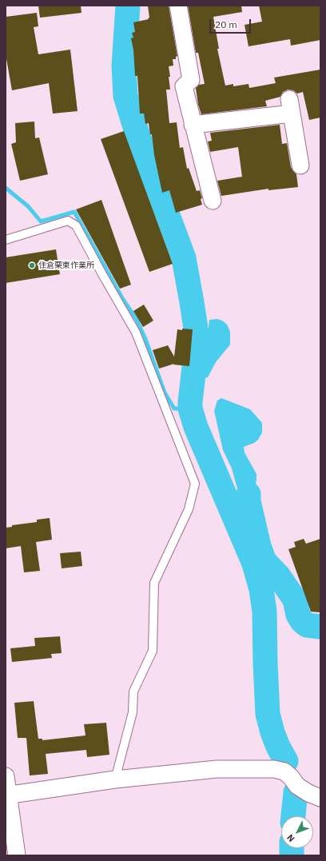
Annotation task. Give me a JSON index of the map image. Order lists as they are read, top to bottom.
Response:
{
  "places": ["住倉栗東作業所"],
  "scale_bar": "20 m",
  "north": "bottom left"
}
